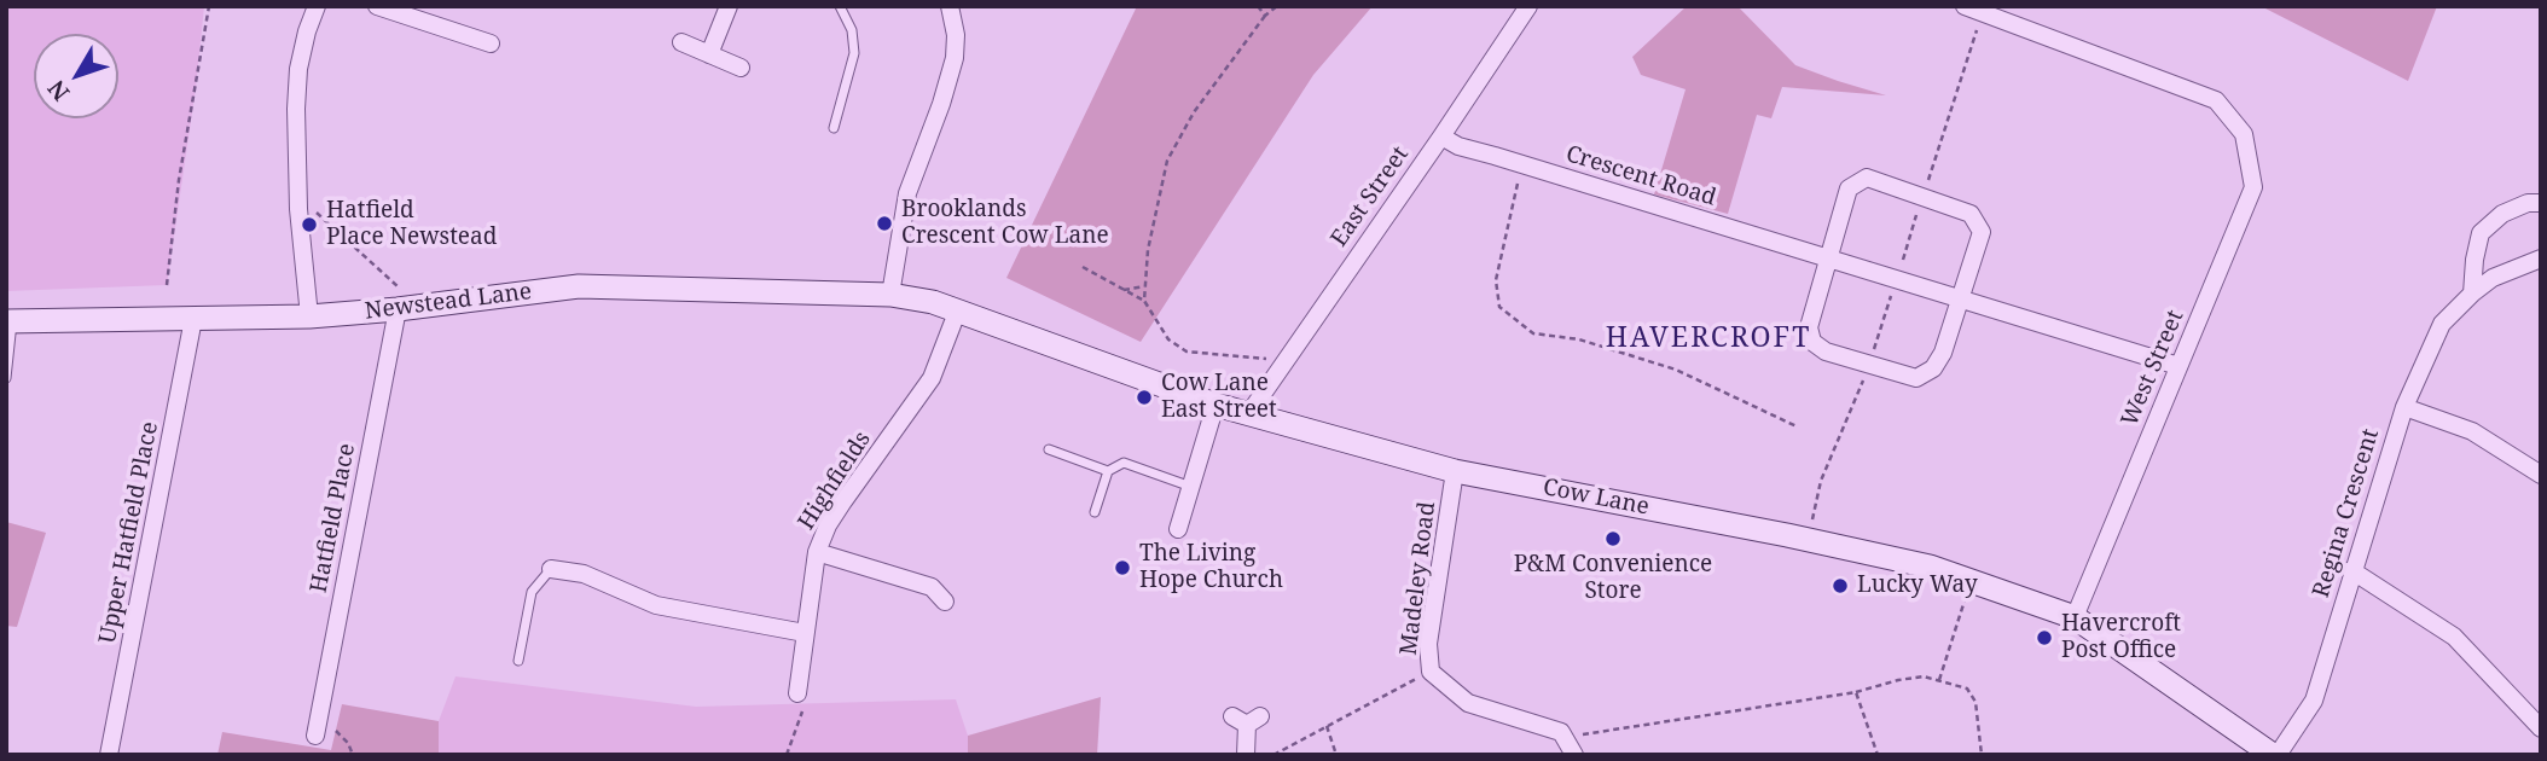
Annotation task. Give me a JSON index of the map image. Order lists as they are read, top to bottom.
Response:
{
  "streets": {
    "main road": ["Newstead Lane", "Cow Lane"],
    "street": [
      "Crescent Road",
      "East Street",
      "West Street",
      "Highfields",
      "Regina Crescent",
      "Hatfield Place",
      "Upper Hatfield Place",
      "Madeley Road"
    ]
  },
  "crossings": [
    ["Crescent Road", "East Street"],
    ["Crescent Road", "West Street"],
    ["East Street", "Cow Lane"],
    ["Newstead Lane", "Cow Lane"],
    ["Newstead Lane", "Hatfield Place"],
    ["Newstead Lane", "Upper Hatfield Place"],
    ["West Street", "Cow Lane"],
    ["Highfields", "Cow Lane"],
    ["Cow Lane", "Regina Crescent"],
    ["Cow Lane", "Madeley Road"]
  ],
  "districts": ["HAVERCROFT"],
  "places": [
    "Brooklands Crescent Cow Lane",
    "Hatfield Place Newstead",
    "Cow Lane East Street",
    "P&M Convenience Store",
    "The Living Hope Church",
    "Lucky Way",
    "Havercroft Post Office"
  ],
  "north": "bottom left"
}
